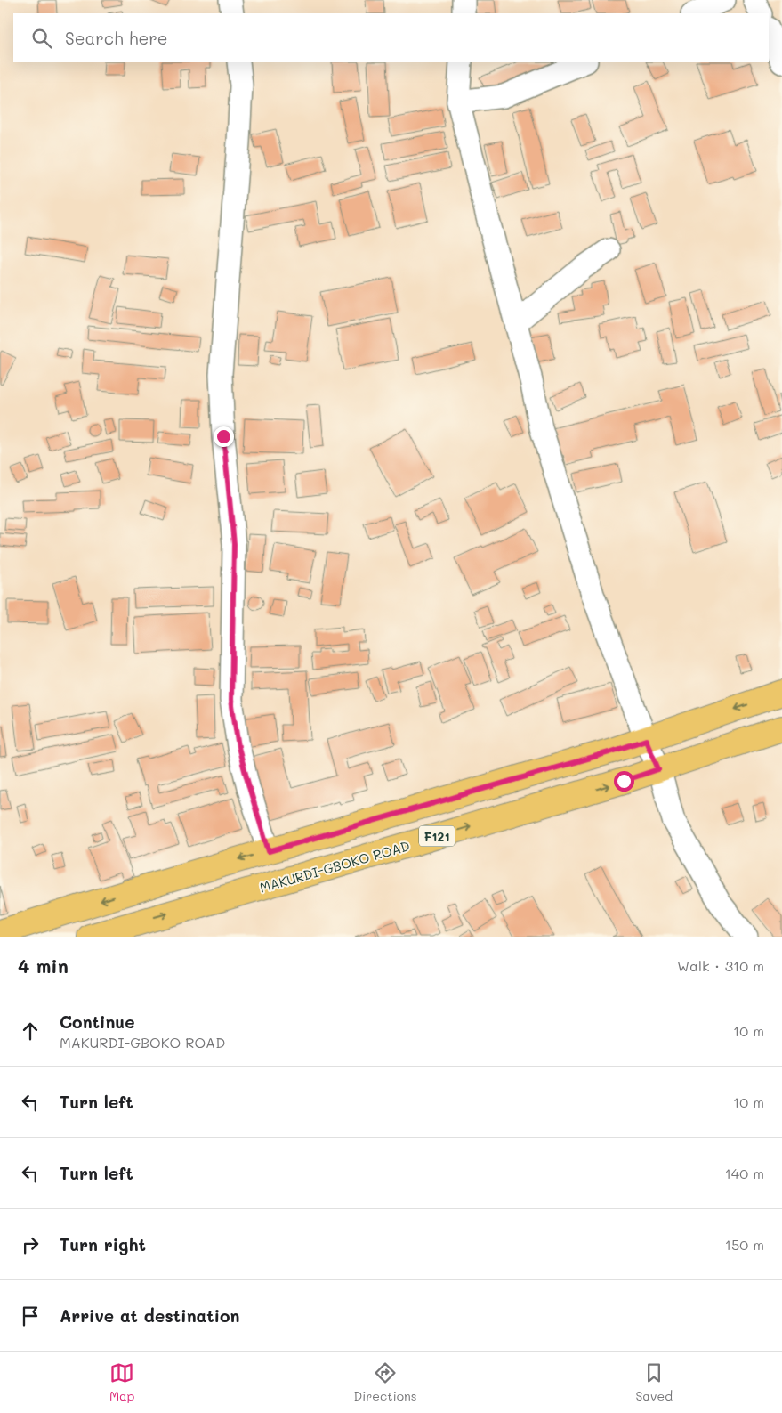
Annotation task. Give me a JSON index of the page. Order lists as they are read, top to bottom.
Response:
{
  "streets": {
    "main road": ["F121", "MAKURDI-GBOKO ROAD"]
  },
  "page": {
    "search": "Search here",
    "heading": ["4 min", "Walk · 310 m"],
    "list": [
      ["Continue", "MAKURDI-GBOKO ROAD", "10 m"],
      ["Turn left", "10 m"],
      ["Turn left", "140 m"],
      ["Turn right", "150 m"],
      "Arrive at destination"
    ],
    "nav": ["Map", "Directions", "Saved"]
  }
}
